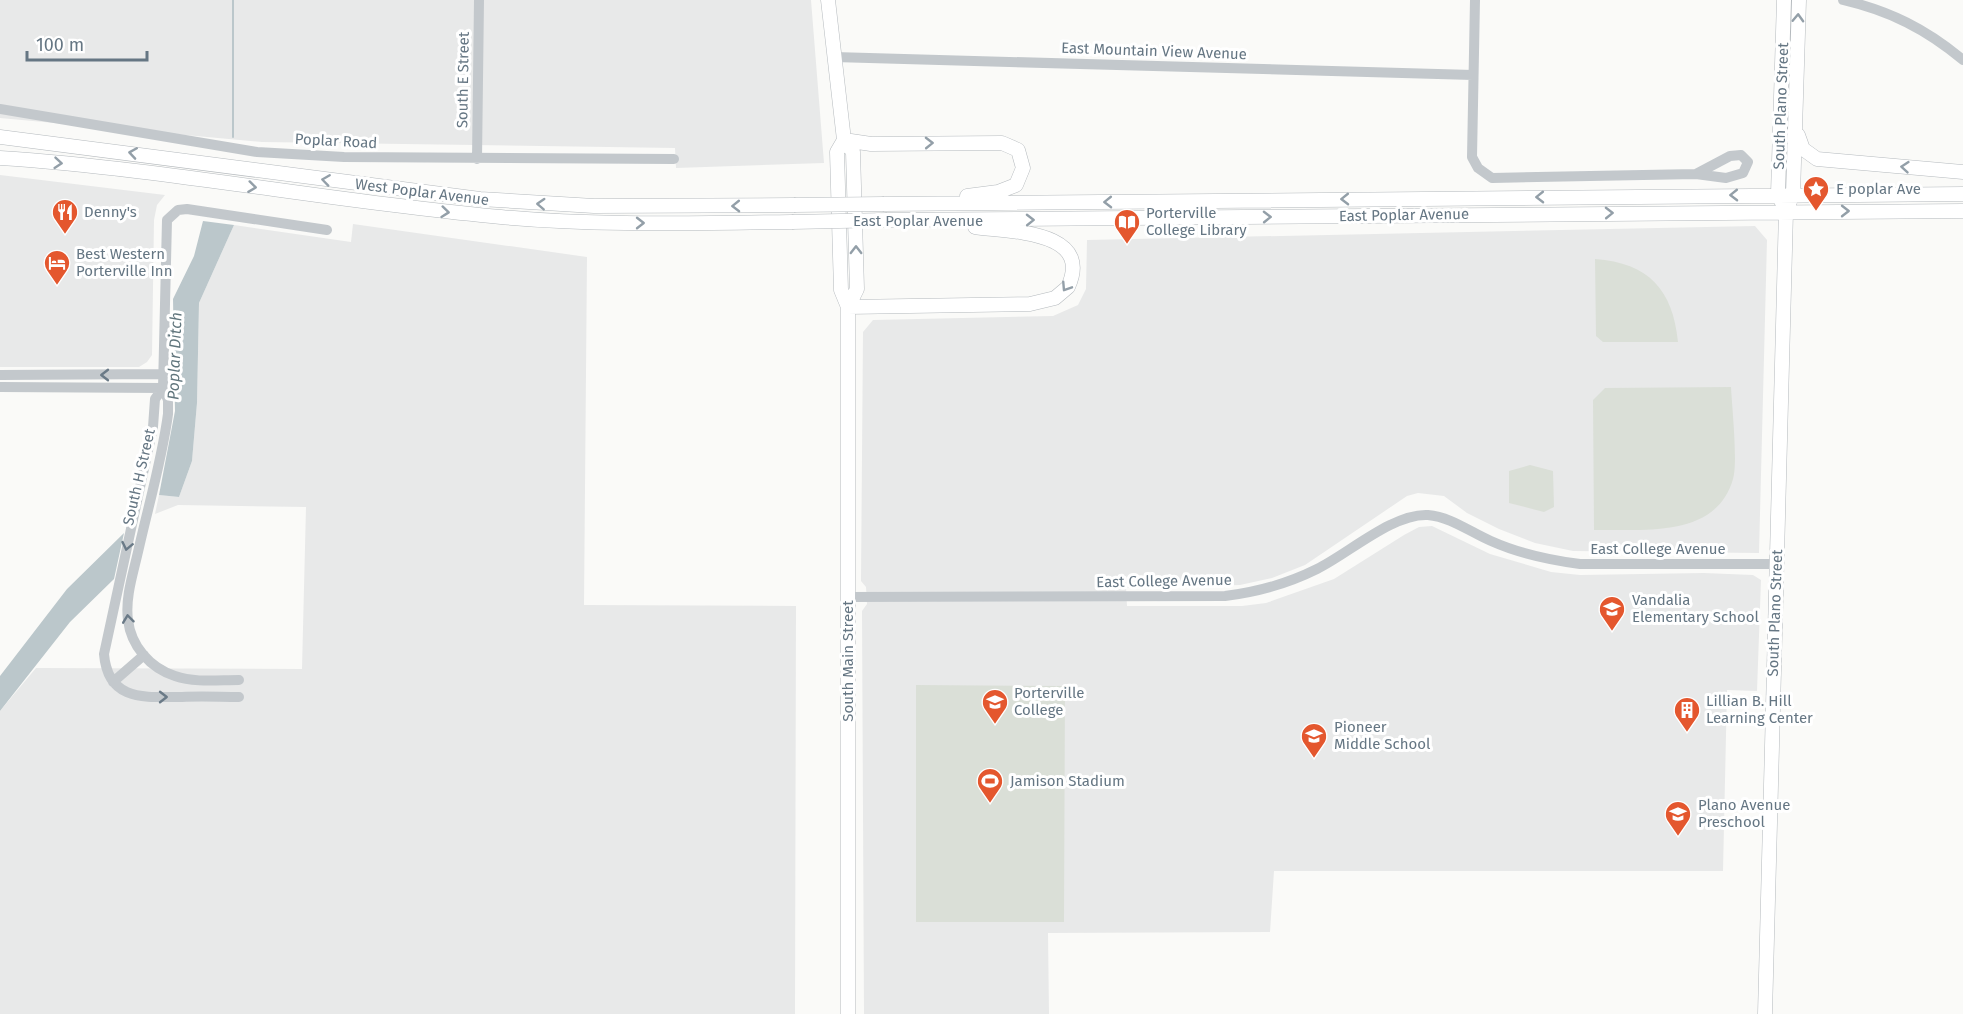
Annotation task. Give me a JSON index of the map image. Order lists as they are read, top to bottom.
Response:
{
  "streets": {
    "main road": [
      "South Plano Street",
      "West Poplar Avenue",
      "East Poplar Avenue",
      "South Main Street"
    ],
    "street": [
      "East Mountain View Avenue",
      "South E Street",
      "Poplar Road",
      "South H Street",
      "East College Avenue"
    ]
  },
  "crossings": [
    ["East Mountain View Avenue", "South Main Street"],
    ["South E Street", "Poplar Road"],
    ["South Plano Street", "East Poplar Avenue"],
    ["South Plano Street", "East College Avenue"],
    ["West Poplar Avenue", "East Poplar Avenue"],
    ["East College Avenue", "South Main Street"]
  ],
  "water": ["Poplar Ditch"],
  "places": {
    "place": ["E poplar Ave"],
    "restaurant": ["Denny's"],
    "library": ["Porterville College Library"],
    "hotel": ["Best Western Porterville Inn"],
    "school or university": [
      "Vandalia Elementary School",
      "Porterville College",
      "Pioneer Middle School",
      "Plano Avenue Preschool"
    ],
    "building": ["Lillian B. Hill Learning Center"],
    "sports": ["Jamison Stadium"]
  },
  "scale_bar": "100 m"
}
